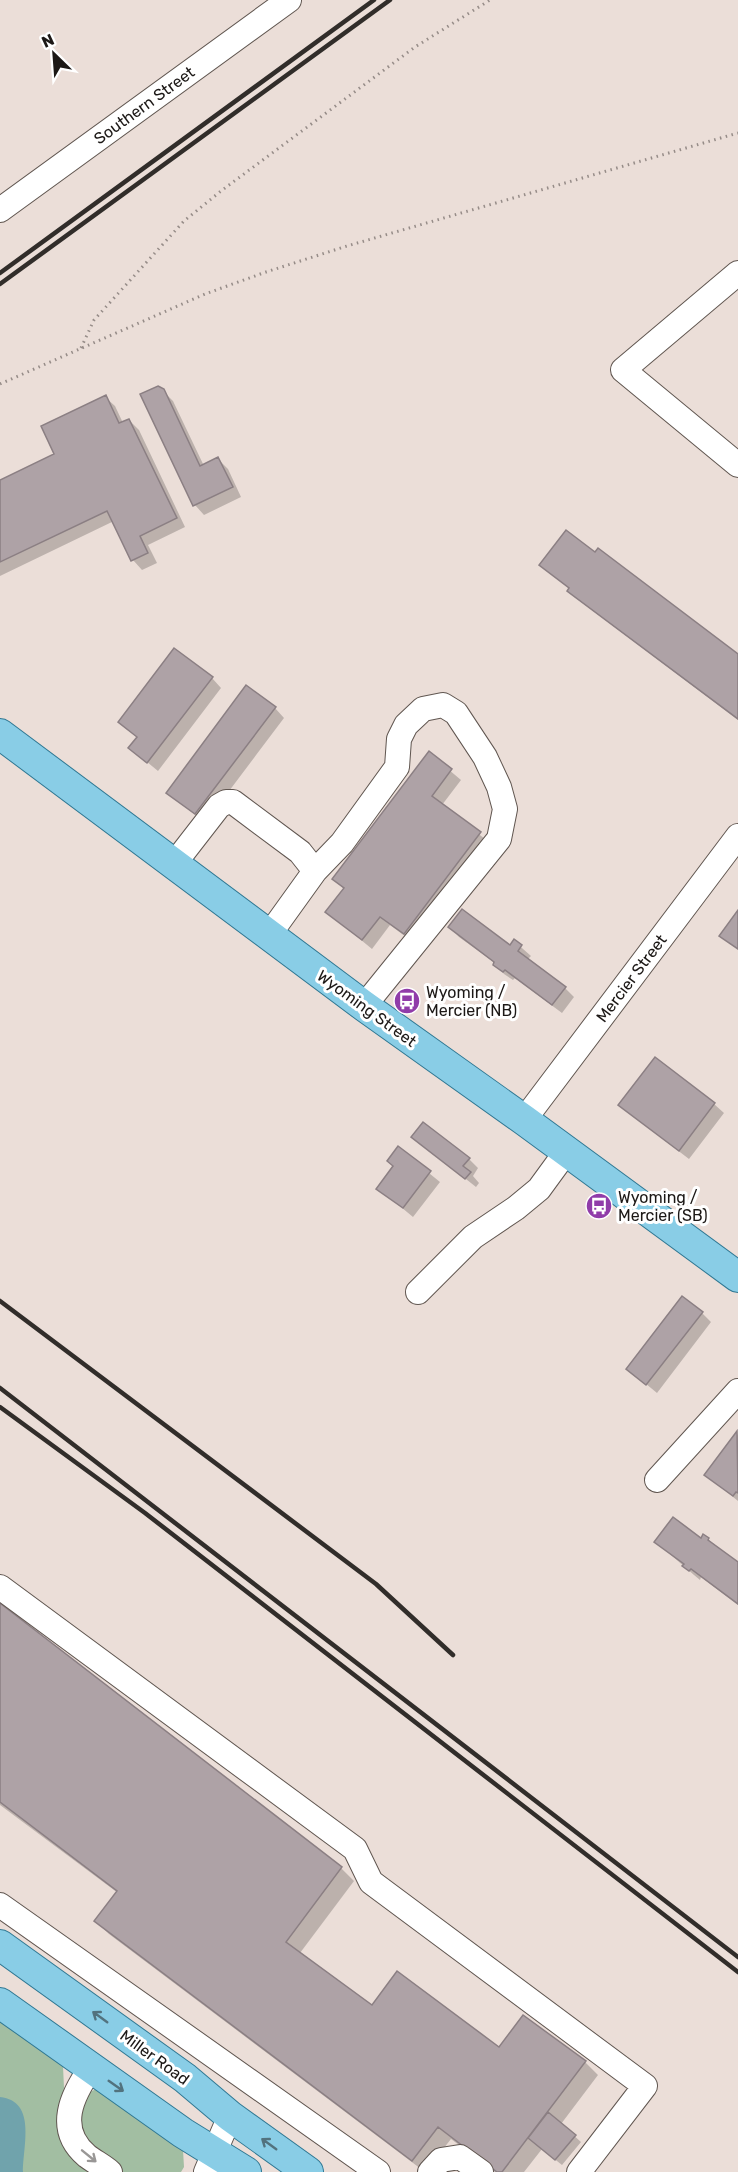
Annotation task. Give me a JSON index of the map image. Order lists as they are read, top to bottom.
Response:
{
  "streets": {
    "main road": ["Wyoming Street", "Miller Road"],
    "street": ["Southern Street", "Mercier Street"]
  },
  "crossings": [
    ["Mercier Street", "Wyoming Street"]
  ],
  "places": {
    "bus stop": ["Wyoming / Mercier (NB)", "Wyoming / Mercier (SB)"]
  },
  "north": "top left"
}
